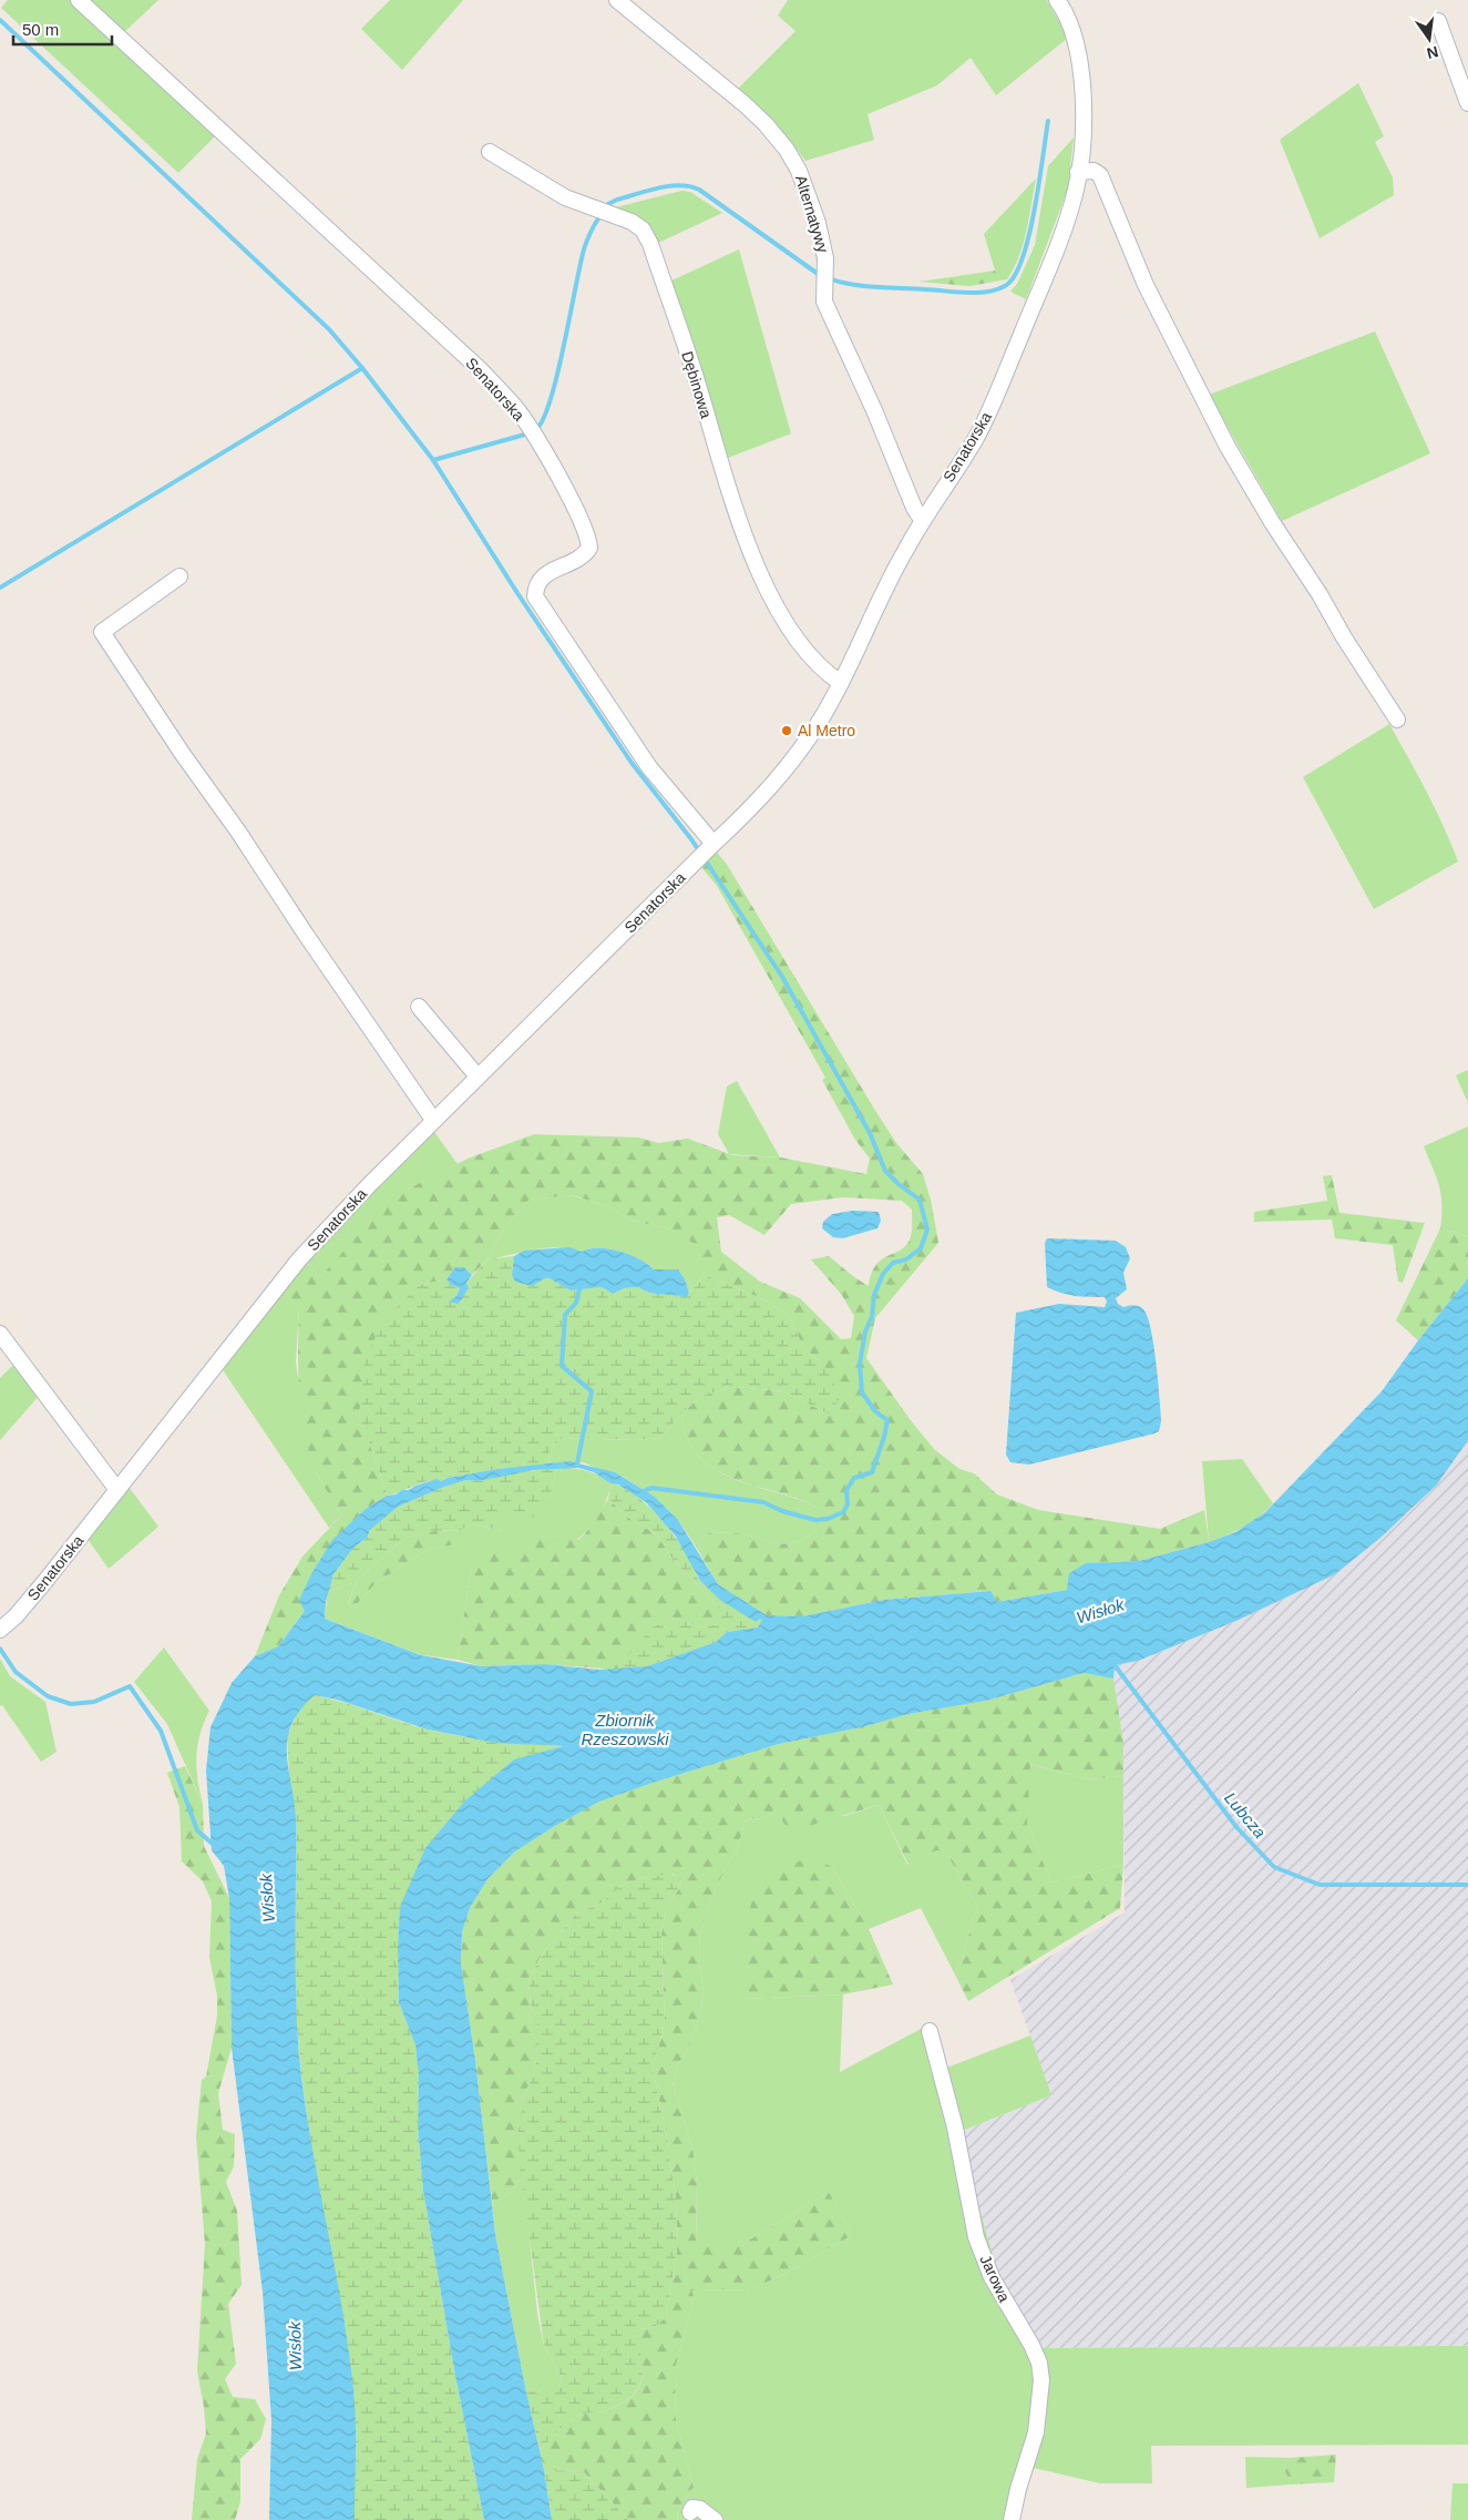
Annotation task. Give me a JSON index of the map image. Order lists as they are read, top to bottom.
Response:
{
  "streets": {
    "street": [
      "Alternatywy",
      "Dębinowa",
      "Senatorska",
      "Jarowa"
    ]
  },
  "crossings": [
    ["Alternatywy", "Senatorska"],
    ["Dębinowa", "Senatorska"]
  ],
  "water": ["Wisłok", "Zbiornik Rzeszowski", "Lubcza"],
  "places": ["Al Metro"],
  "scale_bar": "50 m",
  "north": "bottom"
}
